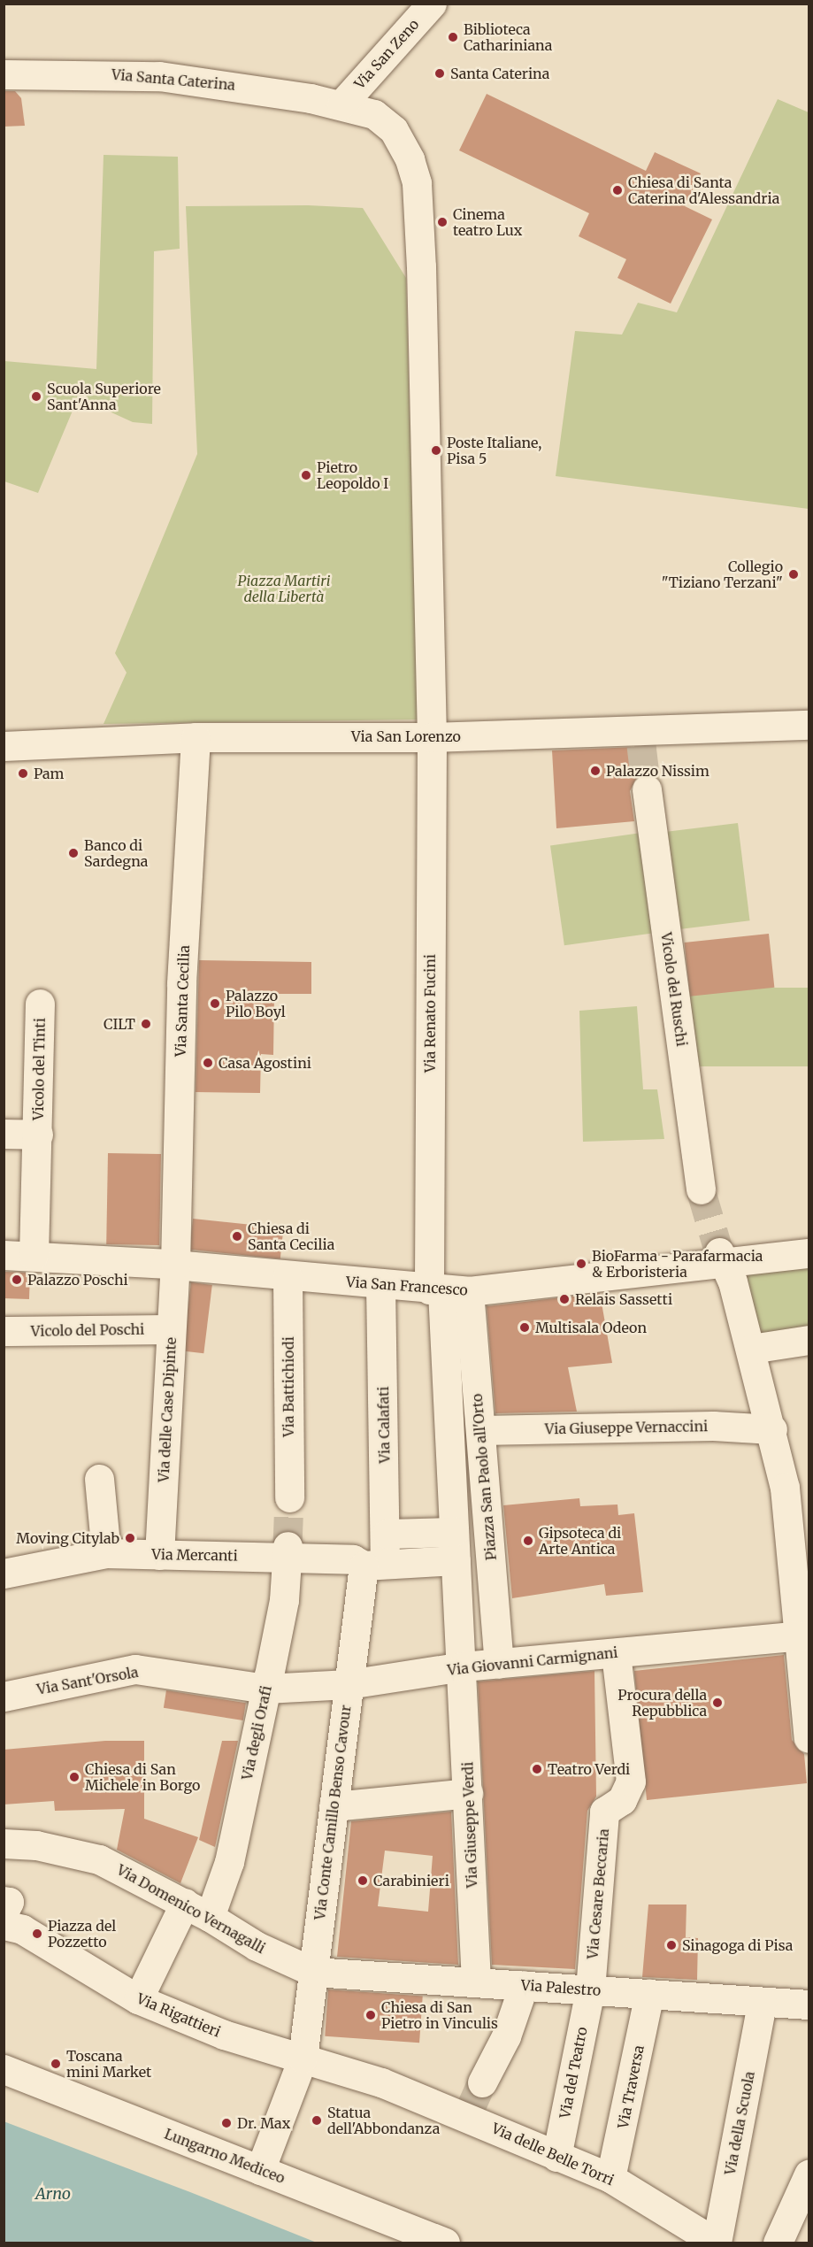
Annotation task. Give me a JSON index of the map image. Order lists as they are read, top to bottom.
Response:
{
  "streets": {
    "street": [
      "Via San Zeno",
      "Via Santa Caterina",
      "Via San Lorenzo",
      "Vicolo del Ruschi",
      "Via Santa Cecilia",
      "Via Renato Fucini",
      "Vicolo del Tinti",
      "Via San Francesco",
      "Vicolo del Poschi",
      "Via Battichiodi",
      "Via delle Case Dipinte",
      "Via Calafati",
      "Via Giuseppe Vernaccini",
      "Piazza San Paolo all'Orto",
      "Via Mercanti",
      "Via Giovanni Carmignani",
      "Via Sant'Orsola",
      "Via degli Orafi",
      "Via Conte Camillo Benso Cavour",
      "Via Giuseppe Verdi",
      "Via Cesare Beccaria",
      "Via Domenico Vernagalli",
      "Via Palestro",
      "Via Rigattieri",
      "Via del Teatro",
      "Via Traversa",
      "Via della Scuola",
      "Via delle Belle Torri",
      "Lungarno Mediceo"
    ]
  },
  "crossings": [
    ["Via San Zeno", "Via Santa Caterina"],
    ["Via Santa Caterina", "Via San Lorenzo"],
    ["Via Santa Caterina", "Via Renato Fucini"],
    ["Via San Lorenzo", "Via Santa Cecilia"],
    ["Via San Lorenzo", "Via Renato Fucini"],
    ["Via Santa Cecilia", "Via San Francesco"],
    ["Via Santa Cecilia", "Via delle Case Dipinte"],
    ["Via Renato Fucini", "Via San Francesco"],
    ["Via Renato Fucini", "Piazza San Paolo all'Orto"],
    ["Vicolo del Tinti", "Via San Francesco"],
    ["Via San Francesco", "Via Battichiodi"],
    ["Via San Francesco", "Via delle Case Dipinte"],
    ["Via San Francesco", "Via Calafati"],
    ["Via San Francesco", "Piazza San Paolo all'Orto"],
    ["Vicolo del Poschi", "Via delle Case Dipinte"],
    ["Via delle Case Dipinte", "Via Mercanti"],
    ["Via Calafati", "Via Mercanti"],
    ["Via Calafati", "Via Conte Camillo Benso Cavour"],
    ["Via Giuseppe Vernaccini", "Piazza San Paolo all'Orto"],
    ["Piazza San Paolo all'Orto", "Via Giovanni Carmignani"],
    ["Piazza San Paolo all'Orto", "Via Giuseppe Verdi"],
    ["Via Mercanti", "Via degli Orafi"],
    ["Via Mercanti", "Via Conte Camillo Benso Cavour"],
    ["Via Giovanni Carmignani", "Via Sant'Orsola"],
    ["Via Giovanni Carmignani", "Via degli Orafi"],
    ["Via Giovanni Carmignani", "Via Conte Camillo Benso Cavour"],
    ["Via Giovanni Carmignani", "Via Giuseppe Verdi"],
    ["Via Giovanni Carmignani", "Via Cesare Beccaria"],
    ["Via Sant'Orsola", "Via degli Orafi"],
    ["Via degli Orafi", "Via Domenico Vernagalli"],
    ["Via Conte Camillo Benso Cavour", "Via Domenico Vernagalli"],
    ["Via Conte Camillo Benso Cavour", "Via Palestro"],
    ["Via Conte Camillo Benso Cavour", "Via Rigattieri"],
    ["Via Conte Camillo Benso Cavour", "Lungarno Mediceo"],
    ["Via Giuseppe Verdi", "Via Palestro"],
    ["Via Cesare Beccaria", "Via Palestro"],
    ["Via Cesare Beccaria", "Via del Teatro"],
    ["Via Domenico Vernagalli", "Via Palestro"],
    ["Via Palestro", "Via del Teatro"],
    ["Via Palestro", "Via Traversa"],
    ["Via Palestro", "Via della Scuola"],
    ["Via Rigattieri", "Via delle Belle Torri"],
    ["Via del Teatro", "Via delle Belle Torri"],
    ["Via Traversa", "Via delle Belle Torri"],
    ["Via della Scuola", "Via delle Belle Torri"]
  ],
  "water": ["Arno"],
  "parks": ["Piazza Martiri della Libertà"],
  "places": [
    "Biblioteca Cathariniana",
    "Santa Caterina",
    "Chiesa di Santa Caterina d'Alessandria",
    "Cinema teatro Lux",
    "Scuola Superiore Sant'Anna",
    "Poste Italiane, Pisa 5",
    "Pietro Leopoldo I",
    "Collegio \"Tiziano Terzani\"",
    "Palazzo Nissim",
    "Pam",
    "Banco di Sardegna",
    "Palazzo Pilo Boyl",
    "CILT",
    "Casa Agostini",
    "Chiesa di Santa Cecilia",
    "BioFarma - Parafarmacia & Erboristeria",
    "Palazzo Poschi",
    "Relais Sassetti",
    "Multisala Odeon",
    "Moving Citylab",
    "Gipsoteca di Arte Antica",
    "Procura della Repubblica",
    "Teatro Verdi",
    "Chiesa di San Michele in Borgo",
    "Carabinieri",
    "Piazza del Pozzetto",
    "Sinagoga di Pisa",
    "Chiesa di San Pietro in Vinculis",
    "Toscana mini Market",
    "Statua dell'Abbondanza",
    "Dr. Max"
  ]
}
